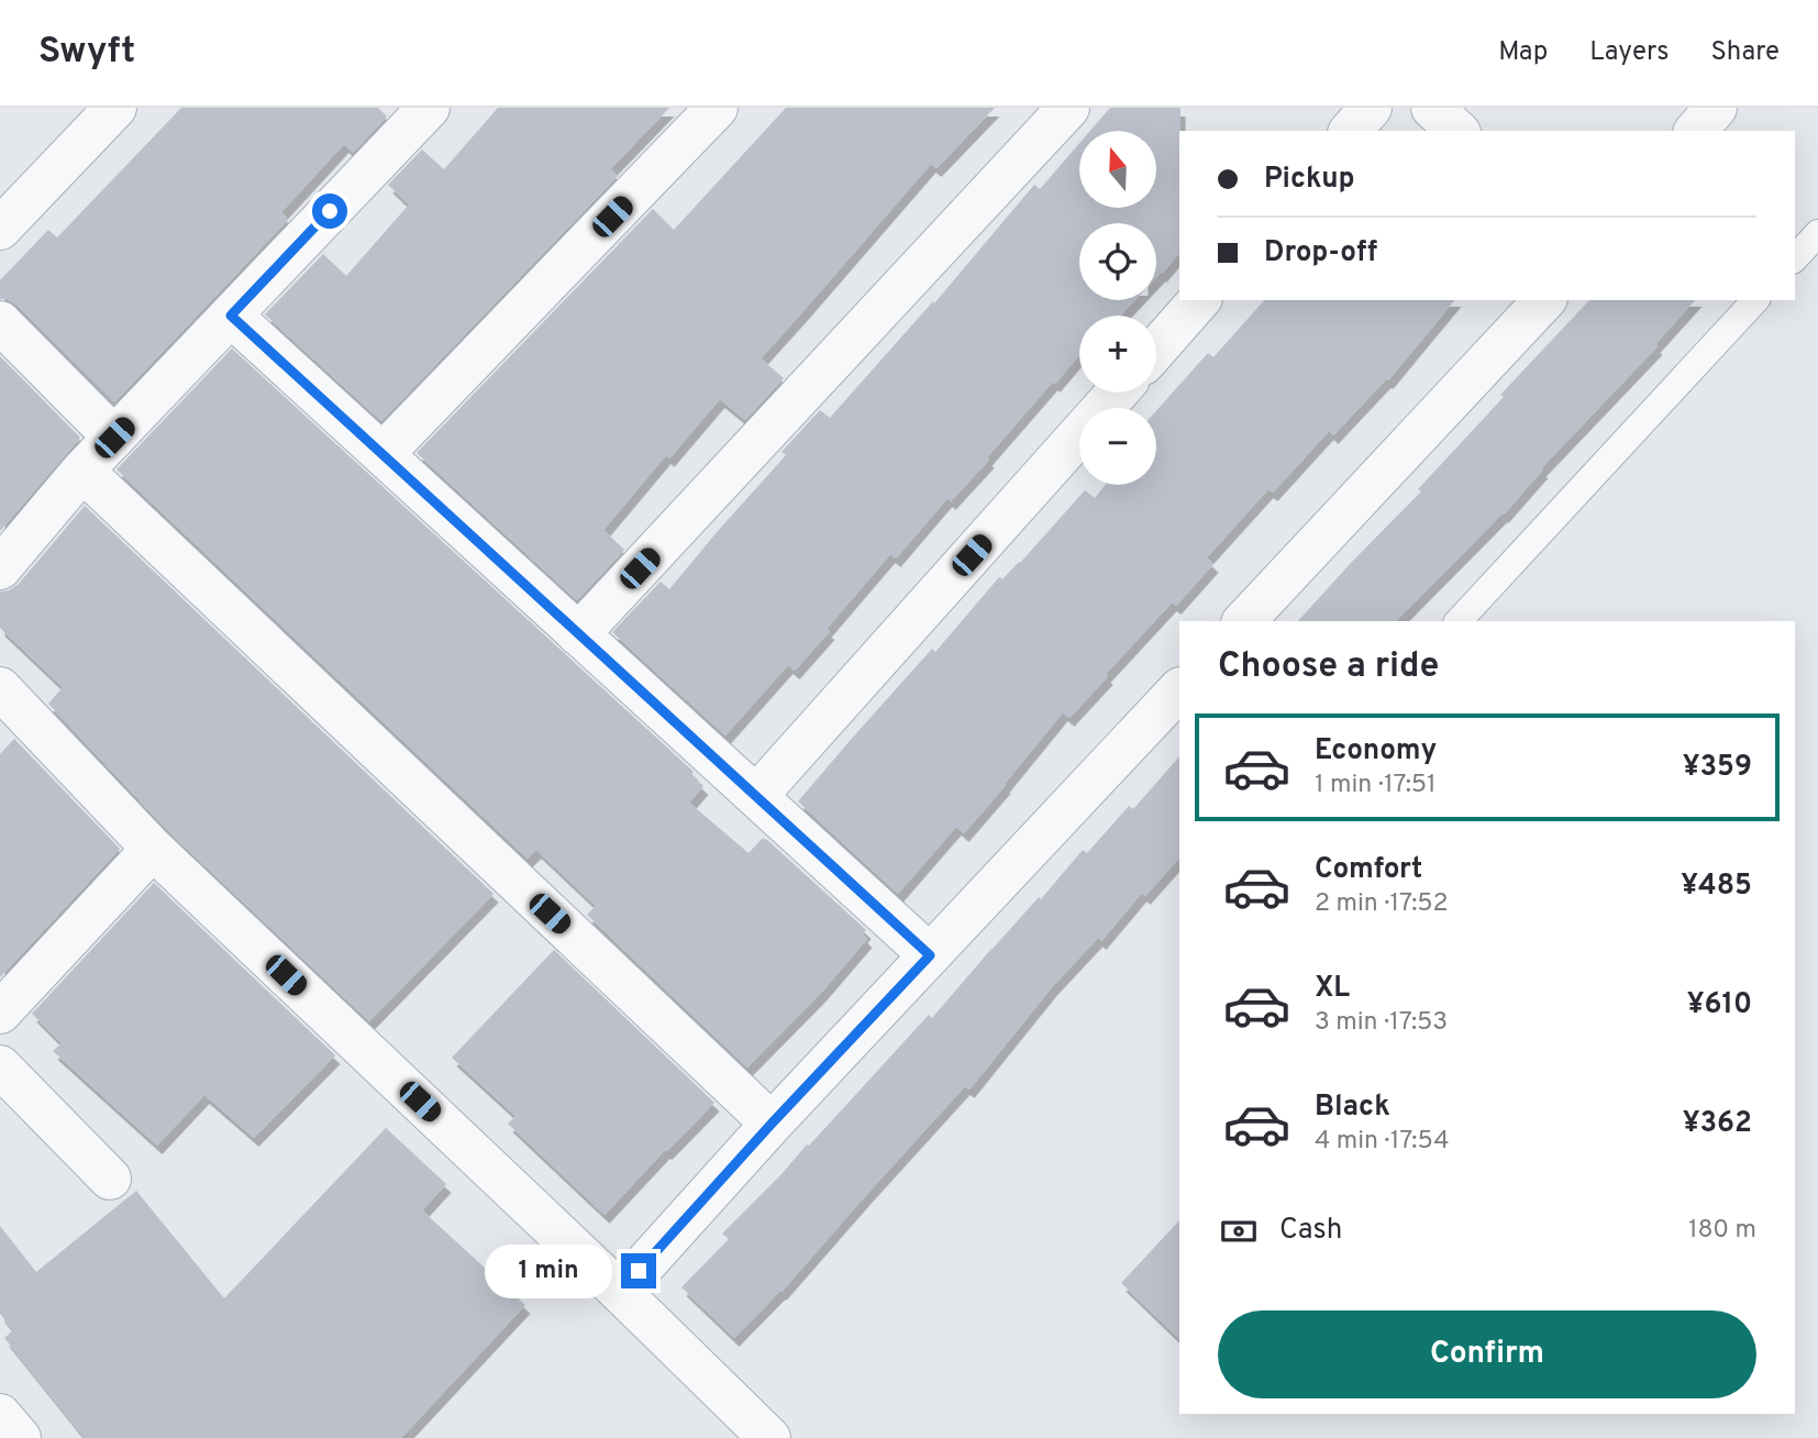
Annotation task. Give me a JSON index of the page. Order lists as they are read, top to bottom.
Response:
{
  "north": "top",
  "page": {
    "header": "Swyft",
    "nav": ["Map", "Layers", "Share"],
    "map_buttons": ["+", "−"],
    "banner": ["Pickup", "Drop-off"],
    "heading": "Choose a ride",
    "list": [
      {
        "name": "Economy",
        "note": "1 min · 17:51",
        "value": "¥359"
      },
      {
        "name": "Comfort",
        "note": "2 min · 17:52",
        "value": "¥485"
      },
      {
        "name": "XL",
        "note": "3 min · 17:53",
        "value": "¥610"
      },
      {
        "name": "Black",
        "note": "4 min · 17:54",
        "value": "¥362"
      }
    ],
    "pay": ["Cash", "180 m"],
    "bubble": "1 min",
    "buttons": "Confirm"
  }
}
